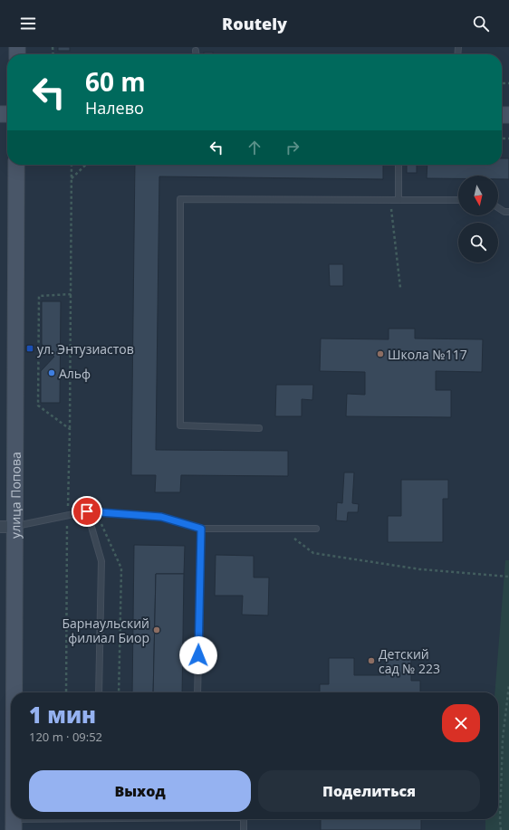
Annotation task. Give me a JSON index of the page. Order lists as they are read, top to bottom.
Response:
{
  "streets": {
    "main road": ["улица Попова"]
  },
  "places": {
    "transit": ["ул. Энтузиастов"],
    "other": [
      "Школа №117",
      "Альф",
      "Барнаульский филиал Биор",
      "Детский сад № 223"
    ]
  },
  "north": "bottom",
  "page": {
    "header": "Routely",
    "turn": ["60 m", "Налево"],
    "heading": ["1 мин", "120 m · 09:52"],
    "buttons": ["Выход", "Поделиться"]
  }
}
